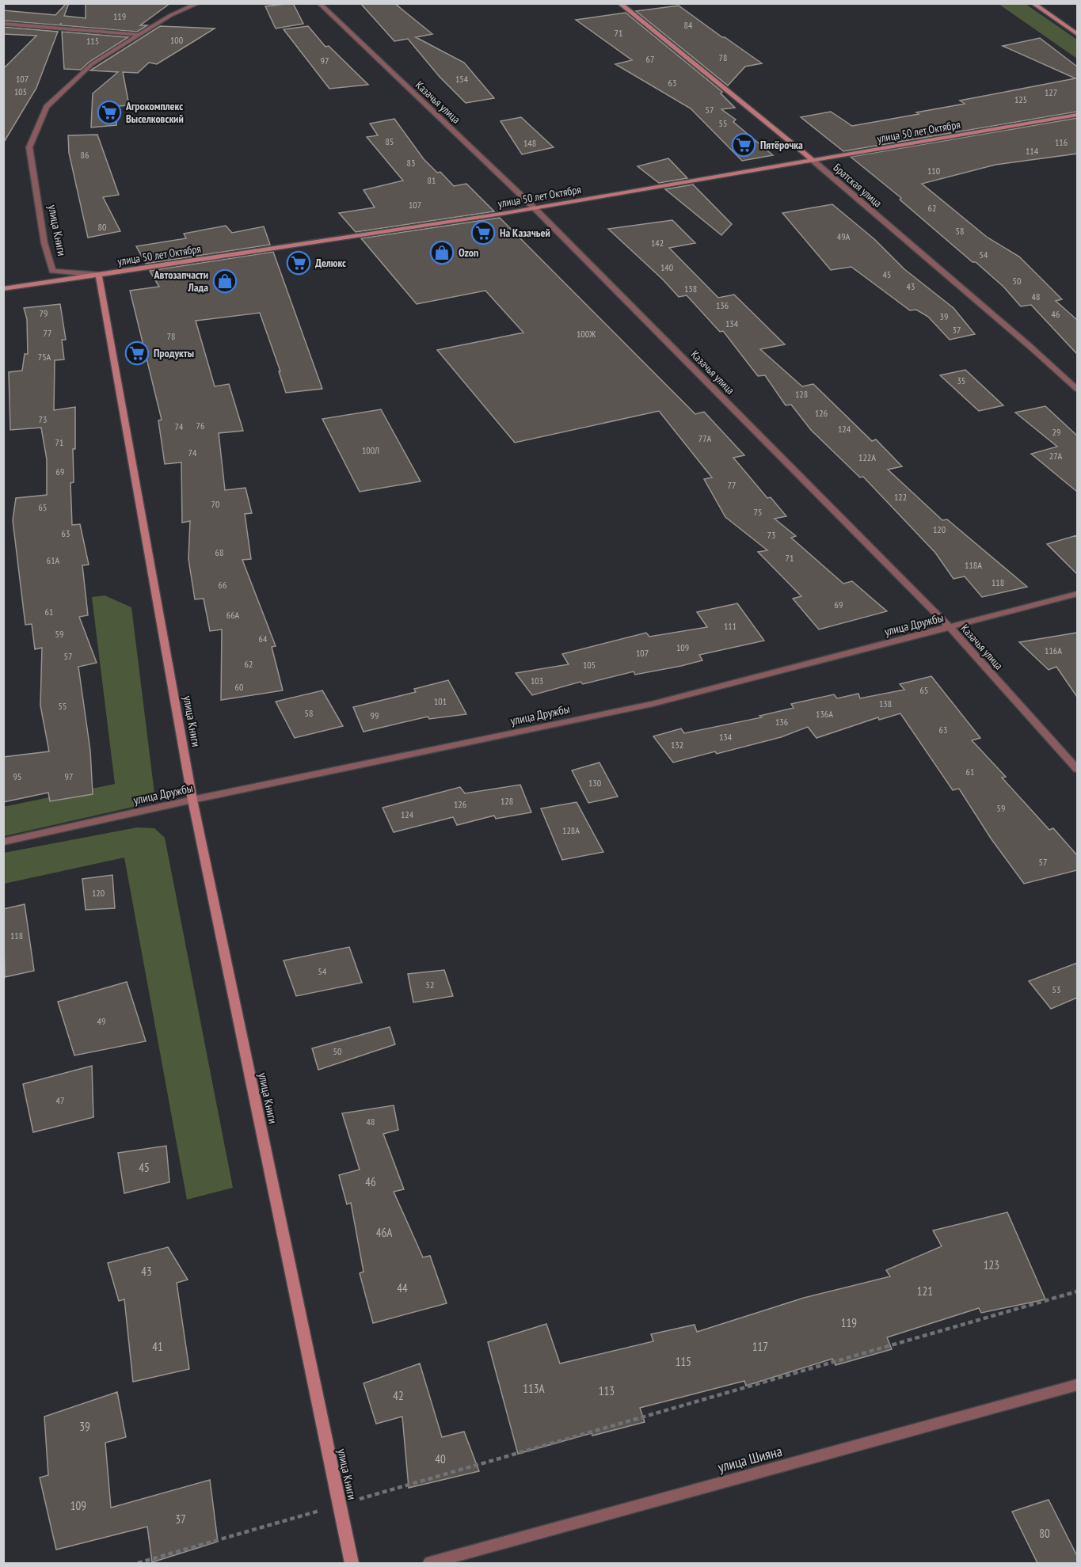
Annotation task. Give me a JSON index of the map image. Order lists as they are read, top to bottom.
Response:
{
  "streets": {
    "street": [
      "Казачья улица",
      "улица 50 лет Октября",
      "Братская улица",
      "улица Книги",
      "улица Дружбы",
      "улица Шияна"
    ]
  },
  "crossings": [
    ["Казачья улица", "улица 50 лет Октября"],
    ["Казачья улица", "улица Дружбы"],
    ["улица 50 лет Октября", "Братская улица"],
    ["улица 50 лет Октября", "улица Книги"],
    ["улица Книги", "улица Дружбы"]
  ],
  "places": {
    "supermarket": [
      "Агрокомплекс Выселковский",
      "Пятёрочка",
      "На Казачьей",
      "Делюкс",
      "Продукты"
    ],
    "shop": ["Ozon", "Автозапчасти Лада"]
  },
  "house_numbers": [
    "119",
    "84",
    "71",
    "100",
    "115",
    "78",
    "67",
    "97",
    "107",
    "154",
    "63",
    "105",
    "127",
    "125",
    "57",
    "55",
    "85",
    "116",
    "148",
    "114",
    "86",
    "83",
    "110",
    "81",
    "107",
    "62",
    "80",
    "58",
    "49А",
    "142",
    "54",
    "140",
    "45",
    "50",
    "43",
    "138",
    "48",
    "136",
    "79",
    "46",
    "39",
    "134",
    "37",
    "77",
    "100Ж",
    "78",
    "75А",
    "35",
    "128",
    "126",
    "73",
    "76",
    "74",
    "124",
    "29",
    "77А",
    "71",
    "100Л",
    "74",
    "27А",
    "122А",
    "69",
    "77",
    "122",
    "70",
    "65",
    "75",
    "120",
    "63",
    "73",
    "68",
    "71",
    "61А",
    "118А",
    "118",
    "66",
    "69",
    "61",
    "66А",
    "111",
    "59",
    "64",
    "109",
    "116А",
    "107",
    "57",
    "62",
    "105",
    "103",
    "60",
    "65",
    "101",
    "138",
    "55",
    "58",
    "136А",
    "99",
    "136",
    "63",
    "134",
    "132",
    "61",
    "95",
    "97",
    "130",
    "128",
    "126",
    "59",
    "124",
    "128А",
    "57",
    "120",
    "118",
    "54",
    "52",
    "53",
    "49",
    "50",
    "47",
    "48",
    "45",
    "46",
    "46А",
    "123",
    "43",
    "44",
    "121",
    "119",
    "41",
    "117",
    "115",
    "113А",
    "113",
    "42",
    "39",
    "40",
    "109",
    "37",
    "80"
  ]
}
